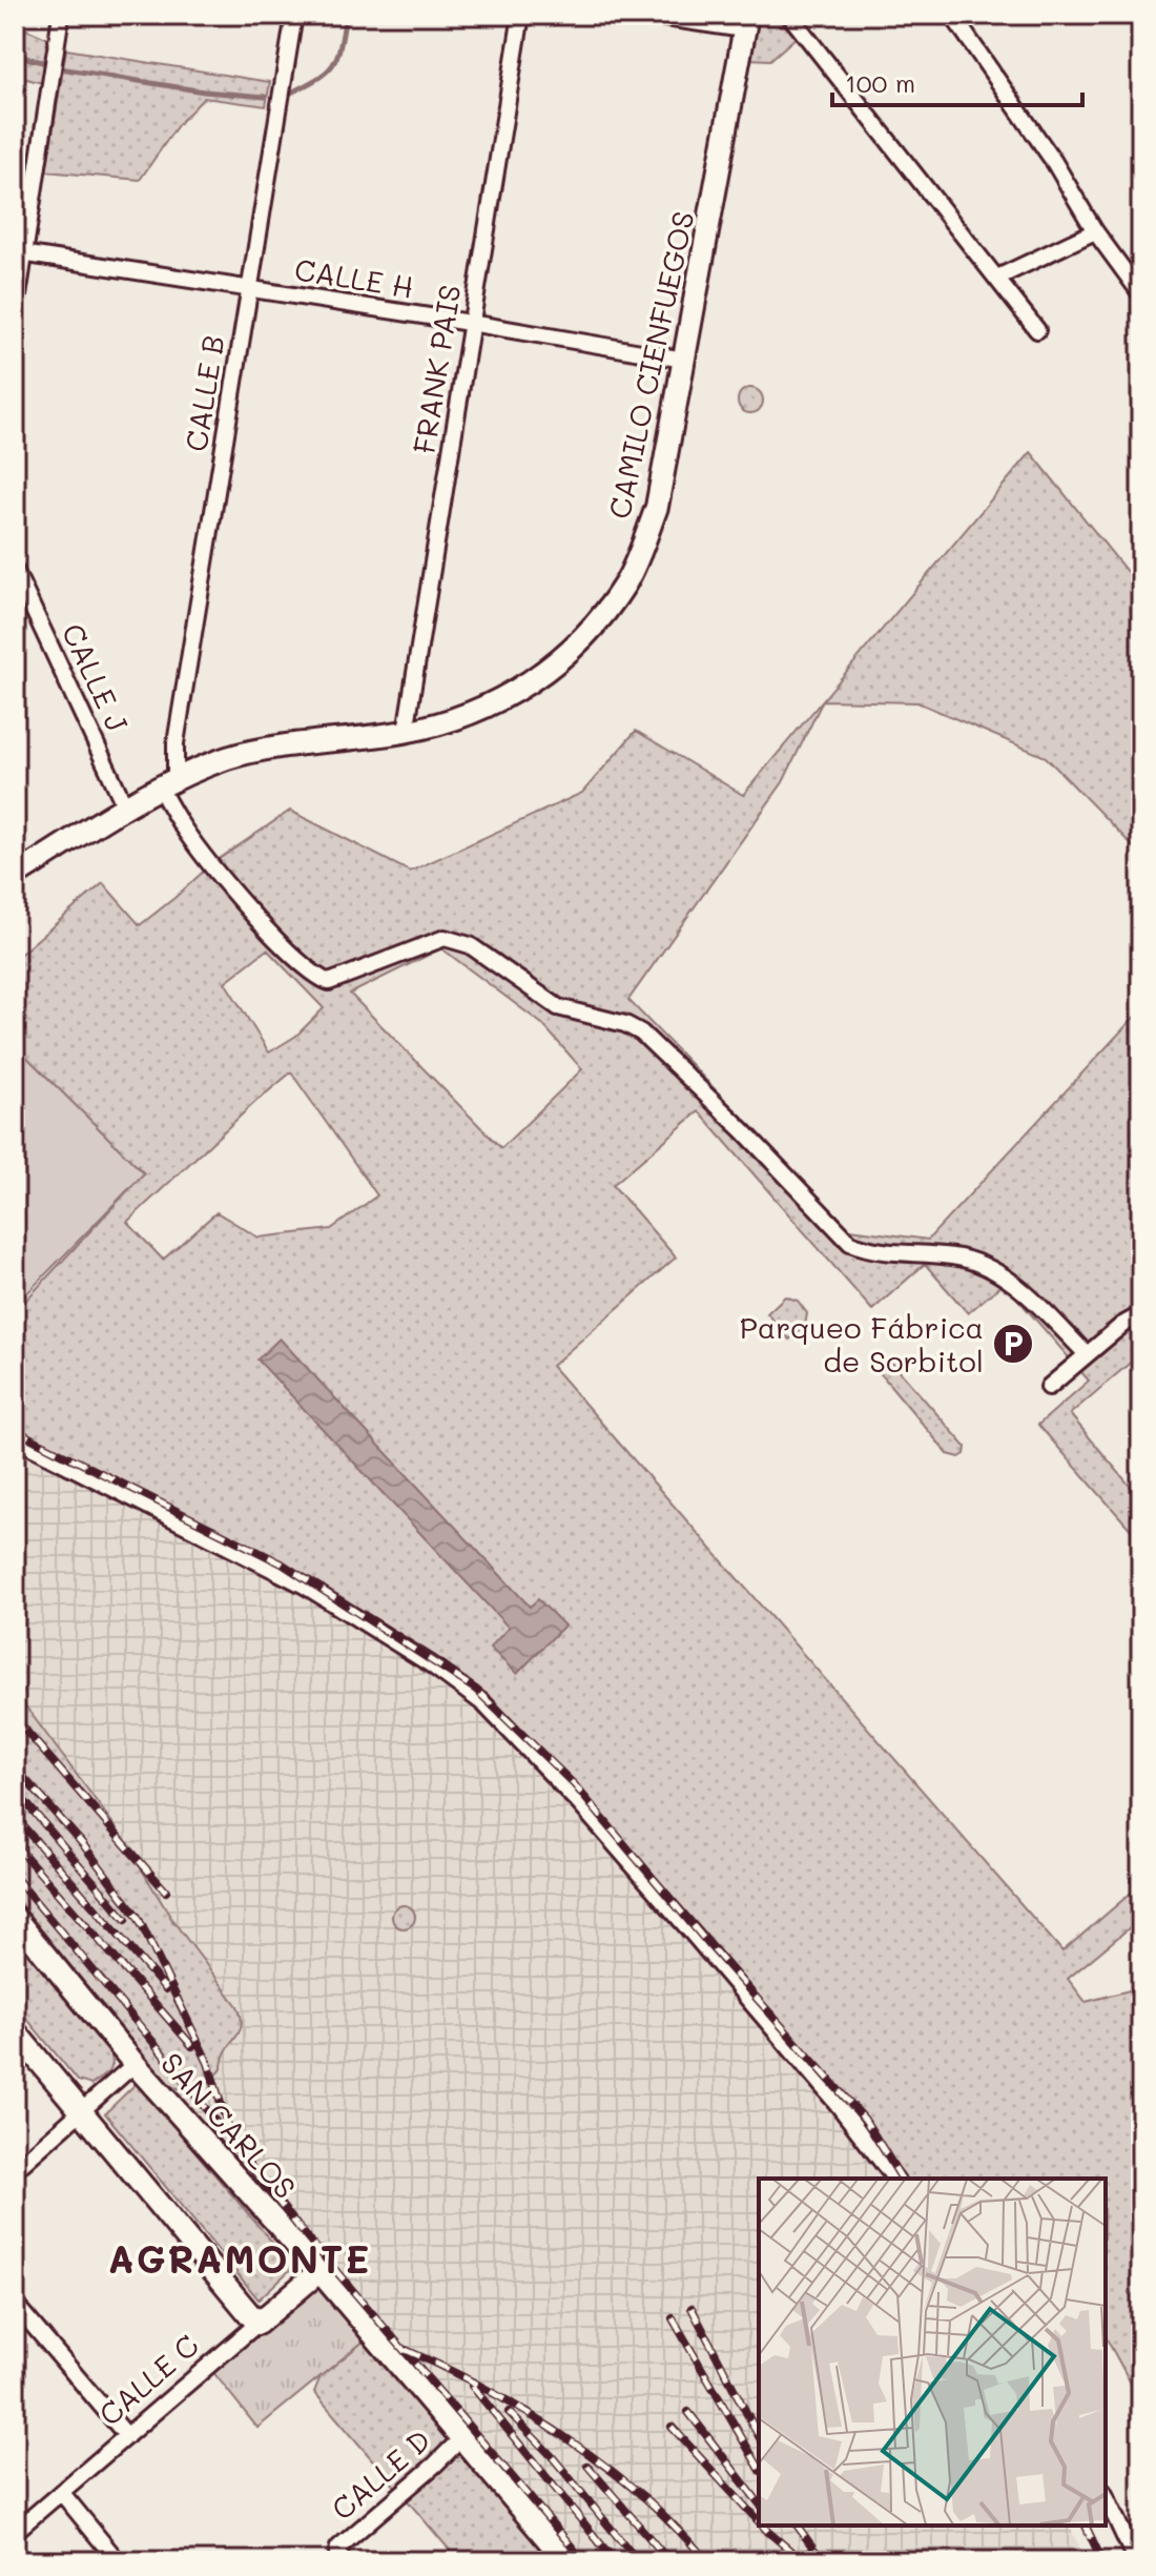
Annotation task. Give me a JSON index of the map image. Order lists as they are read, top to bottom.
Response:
{
  "streets": {
    "street": [
      "CALLE H",
      "CAMILO CIENFUEGOS",
      "FRANK PAIS",
      "CALLE B",
      "CALLE J",
      "SAN CARLOS",
      "CALLE C",
      "CALLE D"
    ]
  },
  "crossings": [
    ["CALLE H", "CAMILO CIENFUEGOS"],
    ["CALLE H", "FRANK PAIS"],
    ["CALLE H", "CALLE B"],
    ["CAMILO CIENFUEGOS", "FRANK PAIS"],
    ["CAMILO CIENFUEGOS", "CALLE B"],
    ["CAMILO CIENFUEGOS", "CALLE J"],
    ["SAN CARLOS", "CALLE C"],
    ["SAN CARLOS", "CALLE D"]
  ],
  "districts": ["AGRAMONTE"],
  "places": {
    "parking": ["Parqueo Fábrica de Sorbitol"]
  },
  "scale_bar": "100 m"
}
